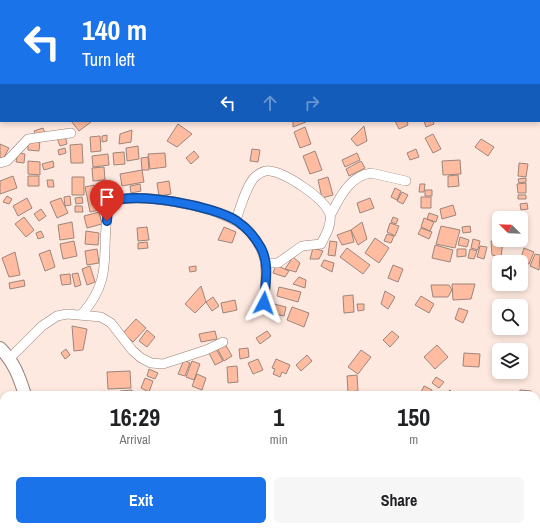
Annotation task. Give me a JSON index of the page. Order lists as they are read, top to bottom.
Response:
{
  "north": "top left",
  "page": {
    "turn": ["140 m", "Turn left"],
    "eta": [
      "16:29",
      "Arrival",
      "1",
      "min",
      "150",
      "m"
    ],
    "buttons": ["Exit", "Share"]
  }
}
